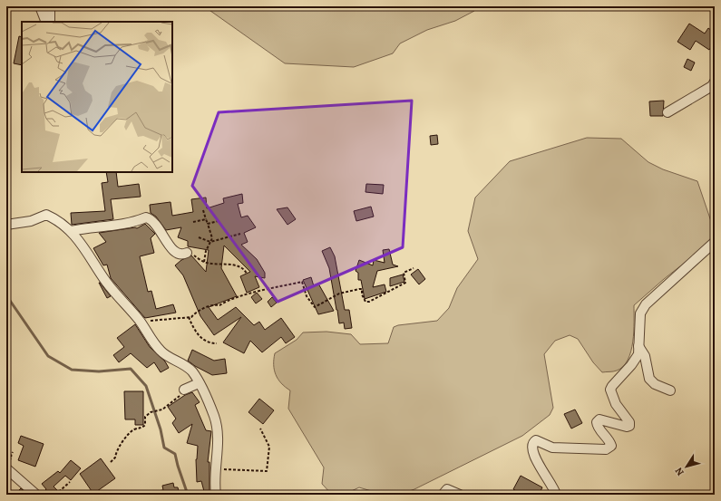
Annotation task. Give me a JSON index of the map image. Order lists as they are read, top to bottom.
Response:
{
  "north": "bottom left"
}
